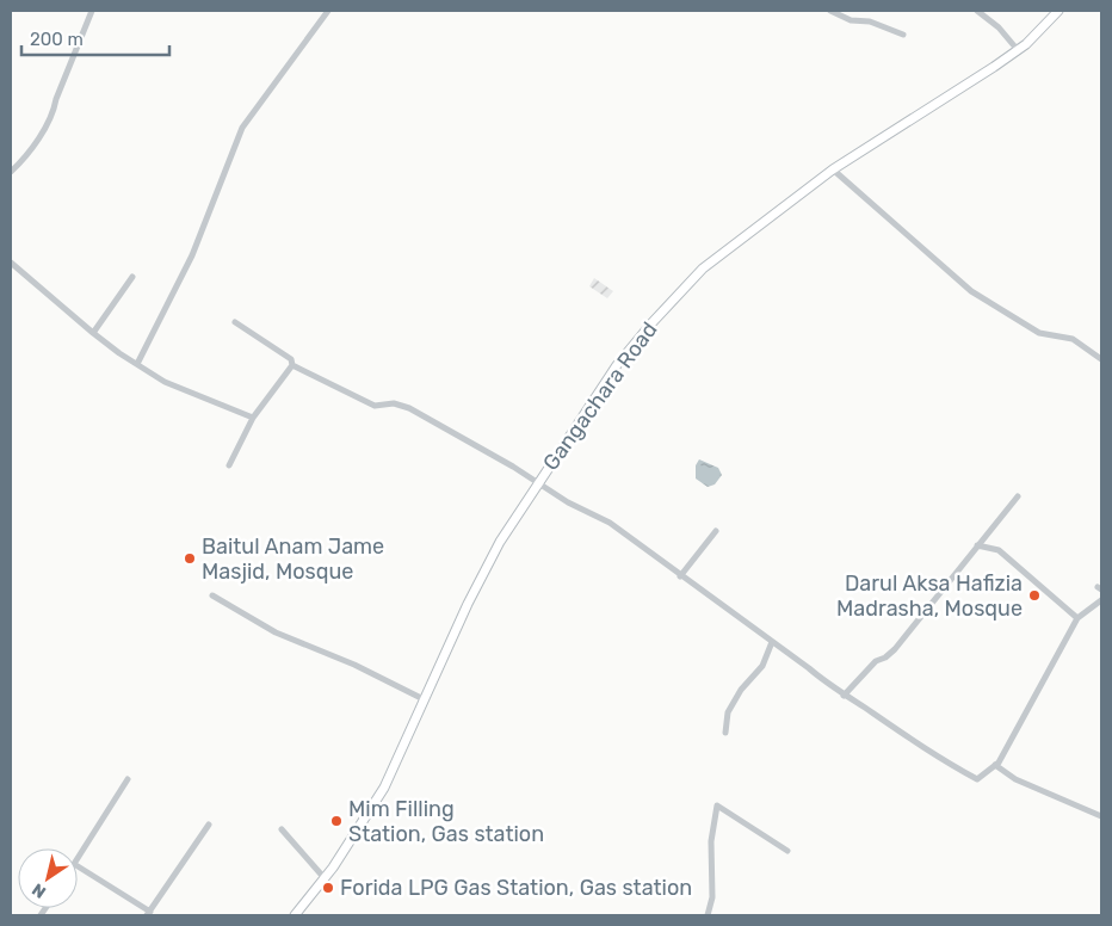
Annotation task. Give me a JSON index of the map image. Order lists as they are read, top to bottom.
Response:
{
  "streets": {
    "main road": ["Gangachara Road"]
  },
  "places": [
    "Baitul Anam Jame Masjid, Mosque",
    "Darul Aksa Hafizia Madrasha, Mosque",
    "Mim Filling Station, Gas station",
    "Forida LPG Gas Station, Gas station"
  ],
  "scale_bar": "200 m",
  "north": "bottom left"
}
